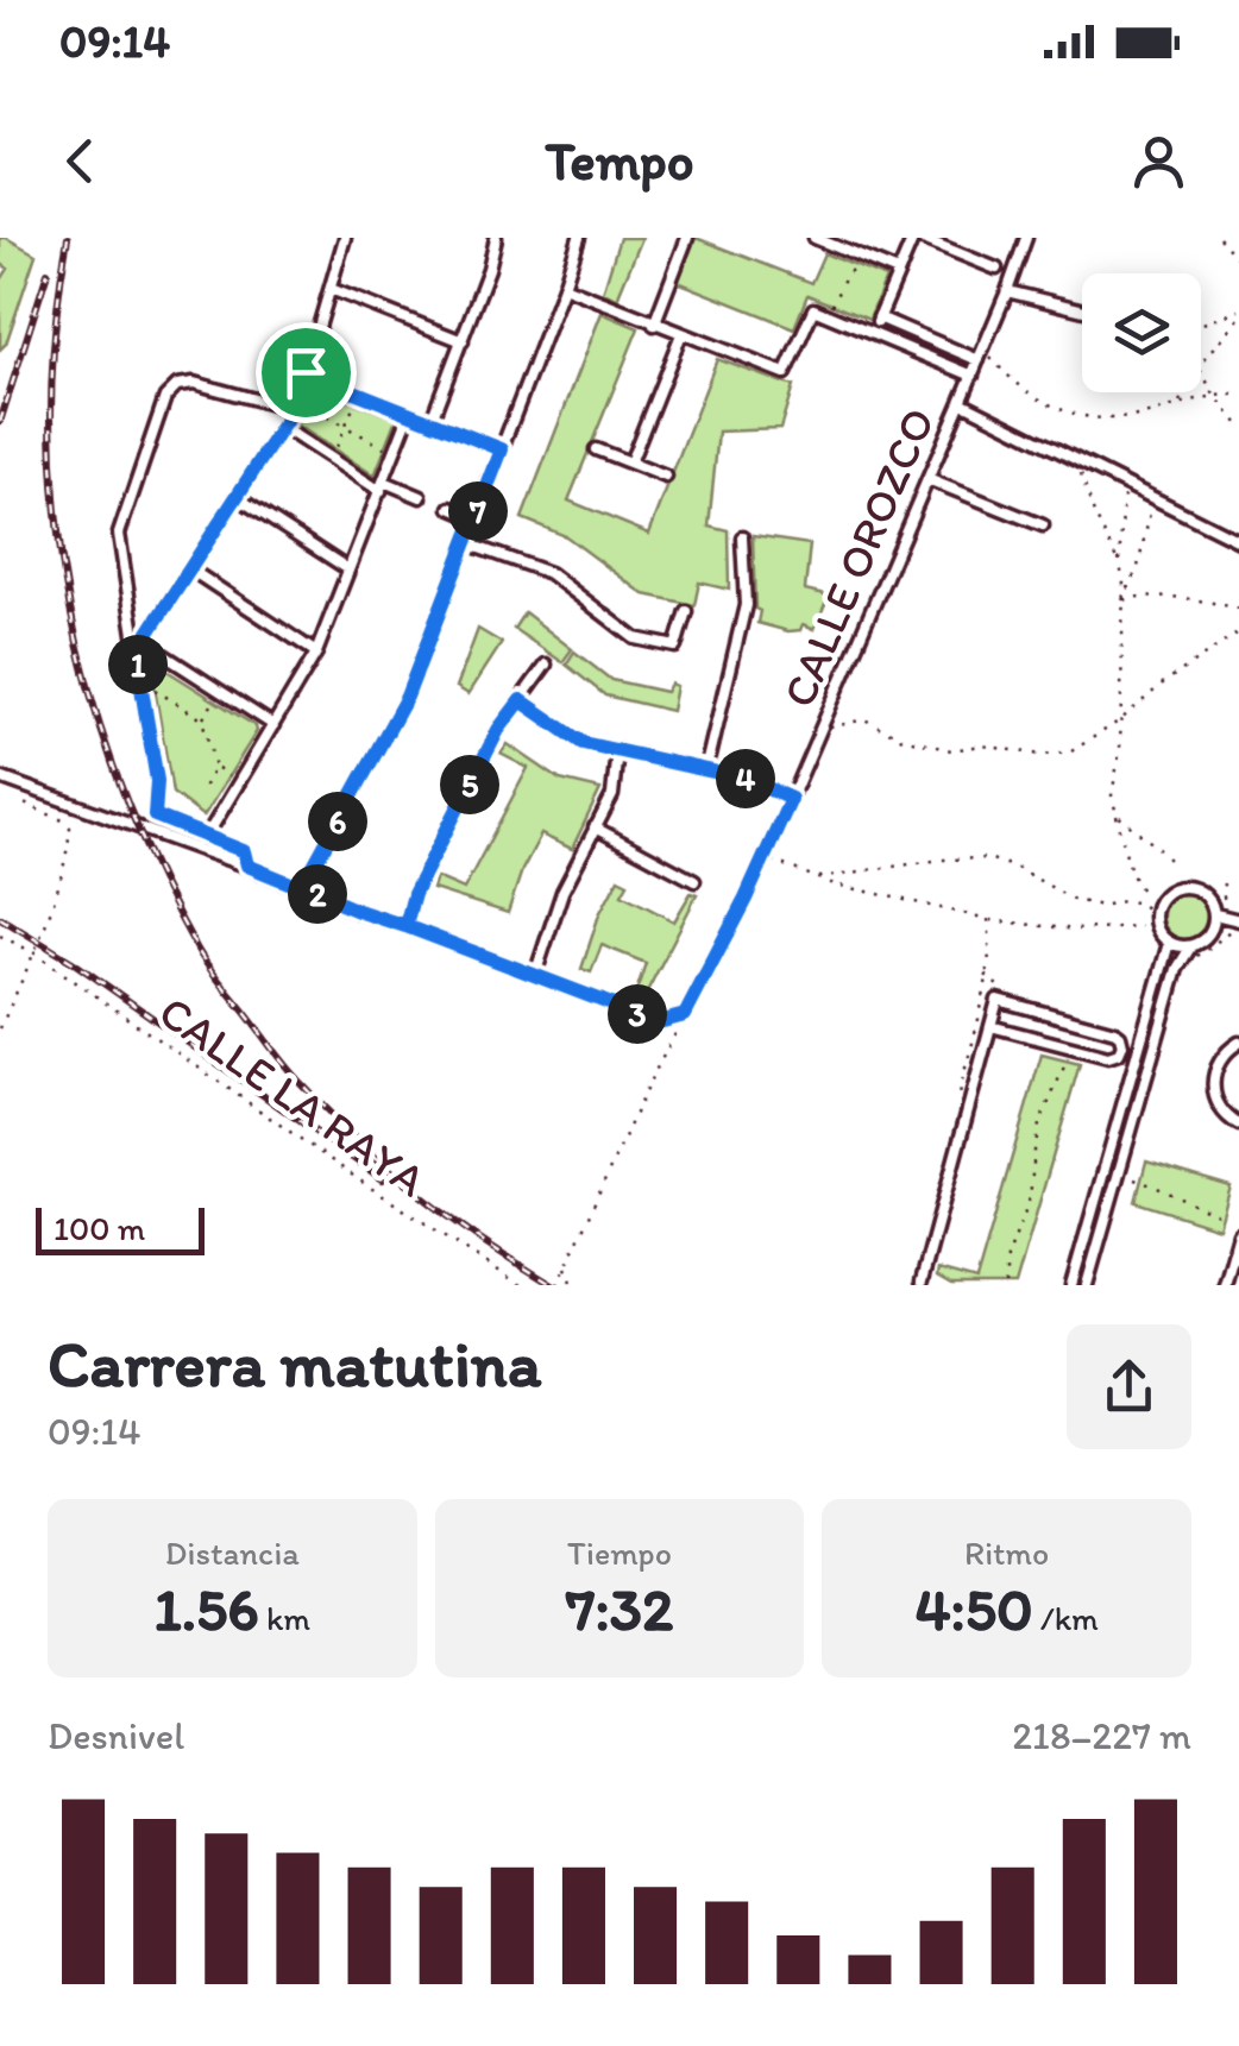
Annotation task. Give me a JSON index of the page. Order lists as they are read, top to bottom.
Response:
{
  "streets": {
    "street": ["CALLE OROZCO"],
    "path": ["CALLE LA RAYA"]
  },
  "scale_bar": "100 m",
  "page": {
    "status": "09:14",
    "header": "Tempo",
    "pins": [
      "7",
      "1",
      "4",
      "5",
      "6",
      "2",
      "3"
    ],
    "scale": "100 m",
    "heading": ["Carrera matutina", "09:14"],
    "stats": [
      ["Distancia", "1.56 km"],
      ["Tiempo", "7:32"],
      ["Ritmo", "4:50 /km"]
    ],
    "chart": ["Desnivel", "218–227 m"]
  }
}
